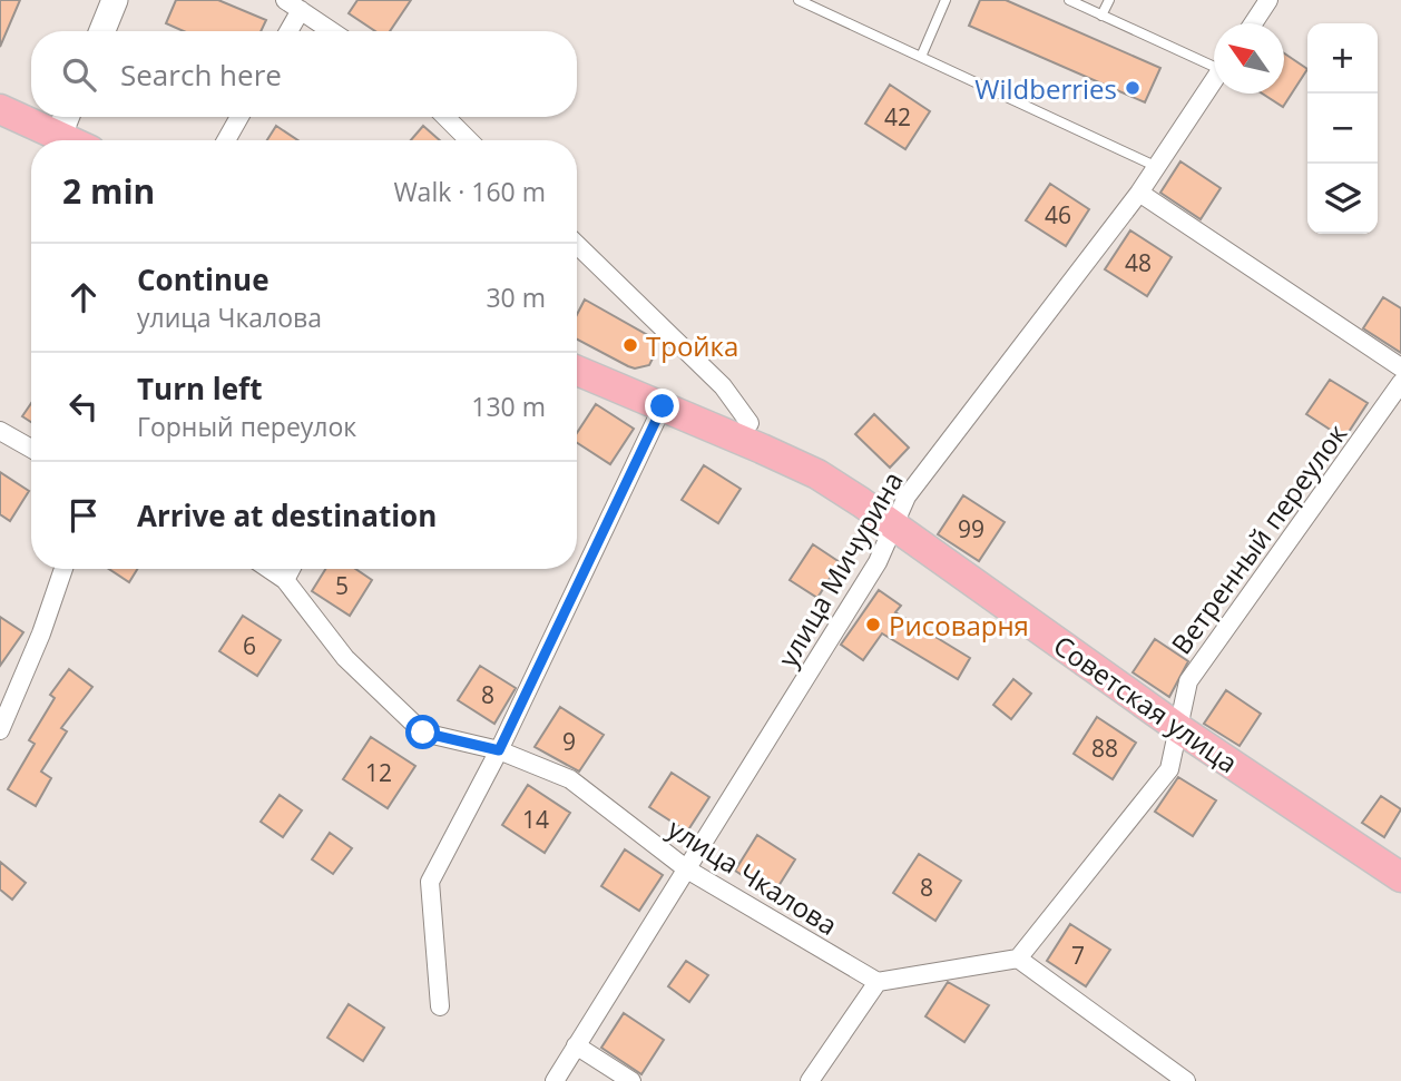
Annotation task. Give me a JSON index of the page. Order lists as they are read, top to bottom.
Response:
{
  "streets": {
    "main road": ["Советская улица"],
    "street": ["Ветренный переулок", "улица Мичурина", "улица Чкалова"]
  },
  "crossings": [
    ["Ветренный переулок", "Советская улица"],
    ["улица Мичурина", "Советская улица"],
    ["улица Мичурина", "улица Чкалова"]
  ],
  "places": ["Wildberries", "Тройка", "Рисоварня"],
  "house_numbers": [
    "42",
    "46",
    "48",
    "99",
    "5",
    "6",
    "8",
    "9",
    "88",
    "12",
    "14",
    "8",
    "7"
  ],
  "north": "top left",
  "page": {
    "map_buttons": ["+", "−"],
    "search": "Search here",
    "heading": ["2 min", "Walk · 160 m"],
    "list": [
      ["Continue", "улица Чкалова", "30 m"],
      ["Turn left", "Горный переулок", "130 m"],
      "Arrive at destination"
    ]
  }
}
